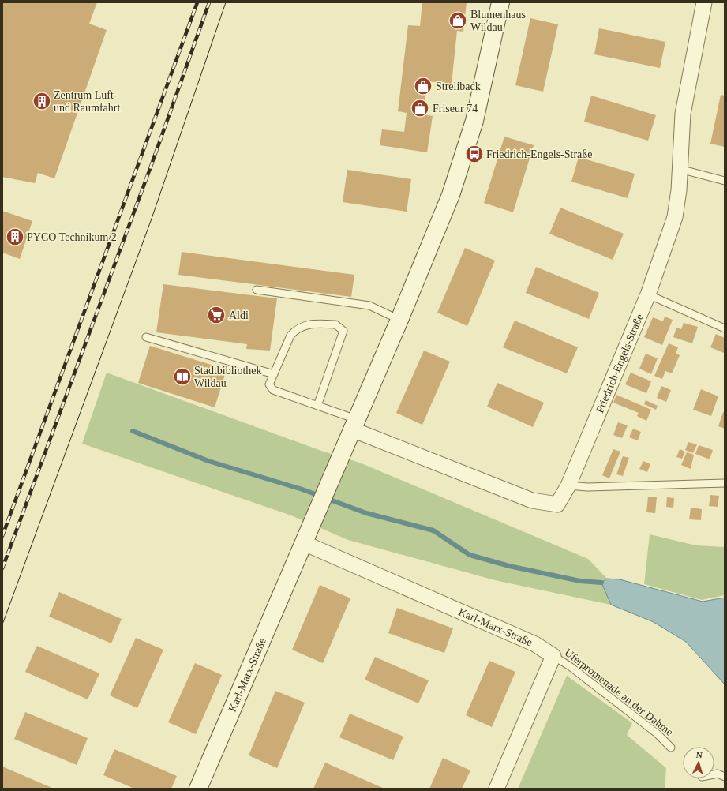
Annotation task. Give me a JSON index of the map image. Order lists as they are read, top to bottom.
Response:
{
  "streets": {
    "main road": ["Karl-Marx-Straße"],
    "street": ["Friedrich-Engels-Straße"],
    "lane": ["Uferpromenade an der Dahme"]
  },
  "crossings": [
    ["Karl-Marx-Straße", "Uferpromenade an der Dahme"]
  ],
  "places": {
    "shop": ["Blumenhaus Wildau", "Streliback", "Friseur 74"],
    "building": ["Zentrum Luft- und Raumfahrt", "PYCO Technikum 2"],
    "bus stop": ["Friedrich-Engels-Straße"],
    "supermarket": ["Aldi"],
    "library": ["Stadtbibliothek Wildau"]
  },
  "north": "top"
}
